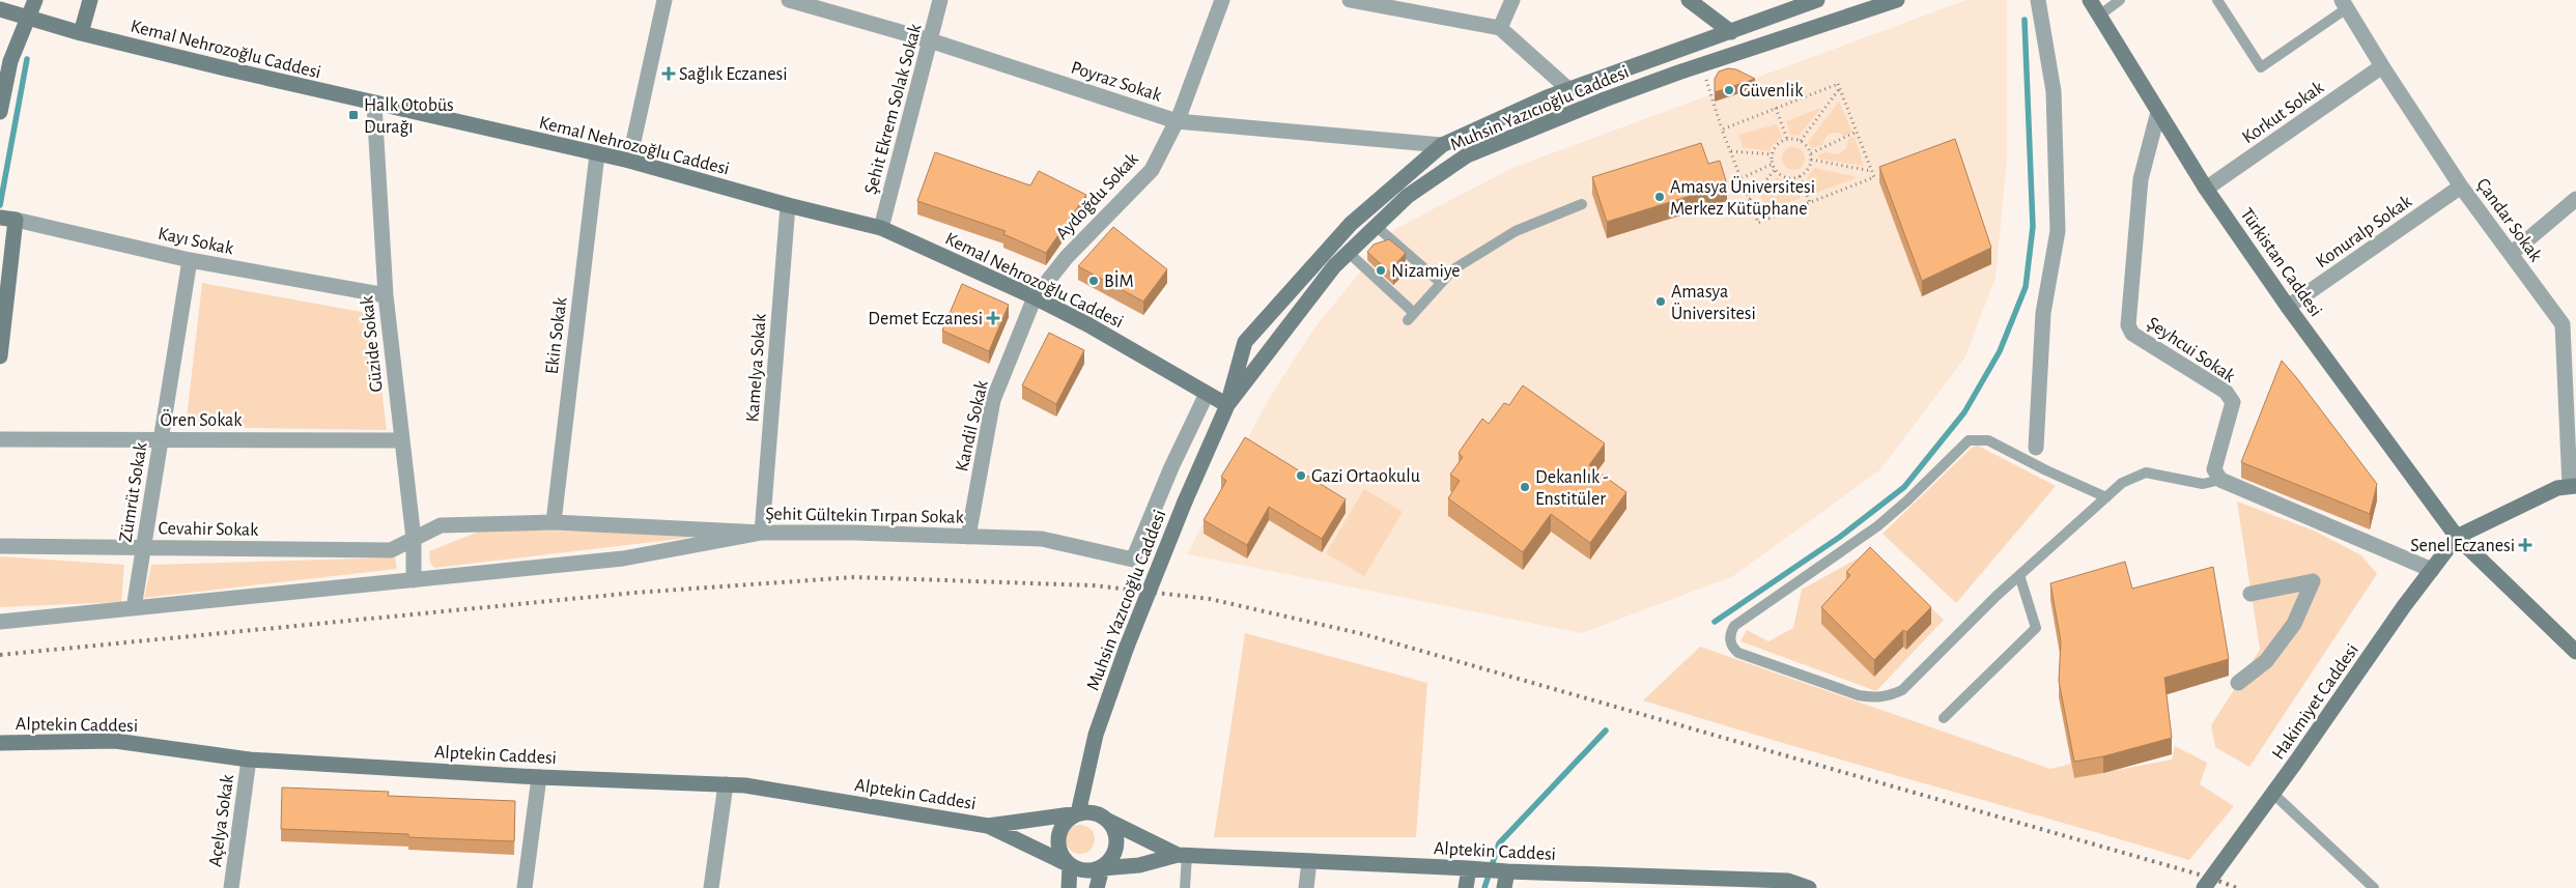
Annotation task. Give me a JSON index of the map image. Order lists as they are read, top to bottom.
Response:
{
  "streets": {
    "street": [
      "Kemal Nehrozoğlu Caddesi",
      "Poyraz Sokak",
      "Muhsin Yazıcıoğlu Caddesi",
      "Şehit Ekrem Solak Sokak",
      "Korkut Sokak",
      "Aydoğdu Sokak",
      "Çandar Sokak",
      "Konuralp Sokak",
      "Kayı Sokak",
      "Türkistan Caddesi",
      "Ekin Sokak",
      "Güzide Sokak",
      "Şeyhcui Sokak",
      "Kamelya Sokak",
      "Ören Sokak",
      "Kandil Sokak",
      "Zümrüt Sokak",
      "Şehit Gültekin Tırpan Sokak",
      "Cevahir Sokak",
      "Hakimiyet Caddesi",
      "Alptekin Caddesi",
      "Açelya Sokak"
    ]
  },
  "crossings": [
    ["Kemal Nehrozoğlu Caddesi", "Muhsin Yazıcıoğlu Caddesi"],
    ["Kemal Nehrozoğlu Caddesi", "Şehit Ekrem Solak Sokak"],
    ["Kemal Nehrozoğlu Caddesi", "Aydoğdu Sokak"],
    ["Kemal Nehrozoğlu Caddesi", "Ekin Sokak"],
    ["Kemal Nehrozoğlu Caddesi", "Güzide Sokak"],
    ["Kemal Nehrozoğlu Caddesi", "Kamelya Sokak"],
    ["Kemal Nehrozoğlu Caddesi", "Kandil Sokak"],
    ["Kemal Nehrozoğlu Caddesi", "Şehit Gültekin Tırpan Sokak"],
    ["Poyraz Sokak", "Muhsin Yazıcıoğlu Caddesi"],
    ["Poyraz Sokak", "Şehit Ekrem Solak Sokak"],
    ["Poyraz Sokak", "Aydoğdu Sokak"],
    ["Korkut Sokak", "Çandar Sokak"],
    ["Korkut Sokak", "Türkistan Caddesi"],
    ["Aydoğdu Sokak", "Kandil Sokak"],
    ["Çandar Sokak", "Konuralp Sokak"],
    ["Konuralp Sokak", "Türkistan Caddesi"],
    ["Kayı Sokak", "Güzide Sokak"],
    ["Kayı Sokak", "Zümrüt Sokak"],
    ["Türkistan Caddesi", "Şeyhcui Sokak"],
    ["Türkistan Caddesi", "Hakimiyet Caddesi"],
    ["Ekin Sokak", "Şehit Gültekin Tırpan Sokak"],
    ["Güzide Sokak", "Ören Sokak"],
    ["Güzide Sokak", "Şehit Gültekin Tırpan Sokak"],
    ["Güzide Sokak", "Cevahir Sokak"],
    ["Kamelya Sokak", "Şehit Gültekin Tırpan Sokak"],
    ["Ören Sokak", "Zümrüt Sokak"],
    ["Kandil Sokak", "Şehit Gültekin Tırpan Sokak"],
    ["Zümrüt Sokak", "Cevahir Sokak"],
    ["Şehit Gültekin Tırpan Sokak", "Cevahir Sokak"],
    ["Alptekin Caddesi", "Açelya Sokak"]
  ],
  "places": {
    "health": ["Sağlık Eczanesi", "Demet Eczanesi", "Senel Eczanesi"],
    "other": [
      "Güvenlik",
      "Amasya Üniversitesi Merkez Kütüphane",
      "Nizamiye",
      "BİM",
      "Amasya Üniversitesi",
      "Gazi Ortaokulu",
      "Dekanlık - Enstitüler"
    ],
    "transit": ["Halk Otobüs Durağı"]
  }
}
